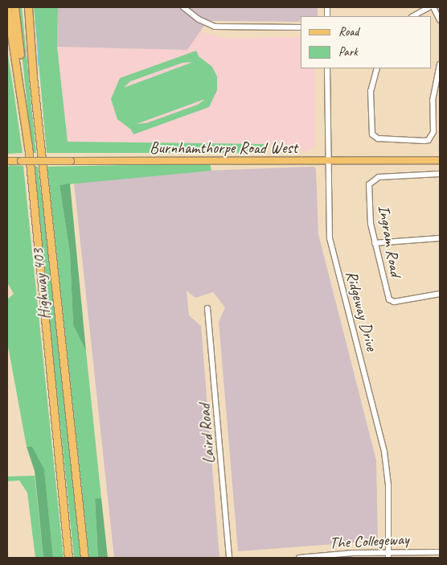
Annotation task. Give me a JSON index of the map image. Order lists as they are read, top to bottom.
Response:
{
  "streets": {
    "highway": ["Highway 403"],
    "main road": ["Burnhamthorpe Road West"],
    "street": [
      "Ingram Road",
      "Ridgeway Drive",
      "Laird Road",
      "The Collegeway"
    ]
  },
  "crossings": [
    ["Burnhamthorpe Road West", "Ridgeway Drive"],
    ["Ridgeway Drive", "The Collegeway"]
  ],
  "legend": ["Road", "Park"]
}
